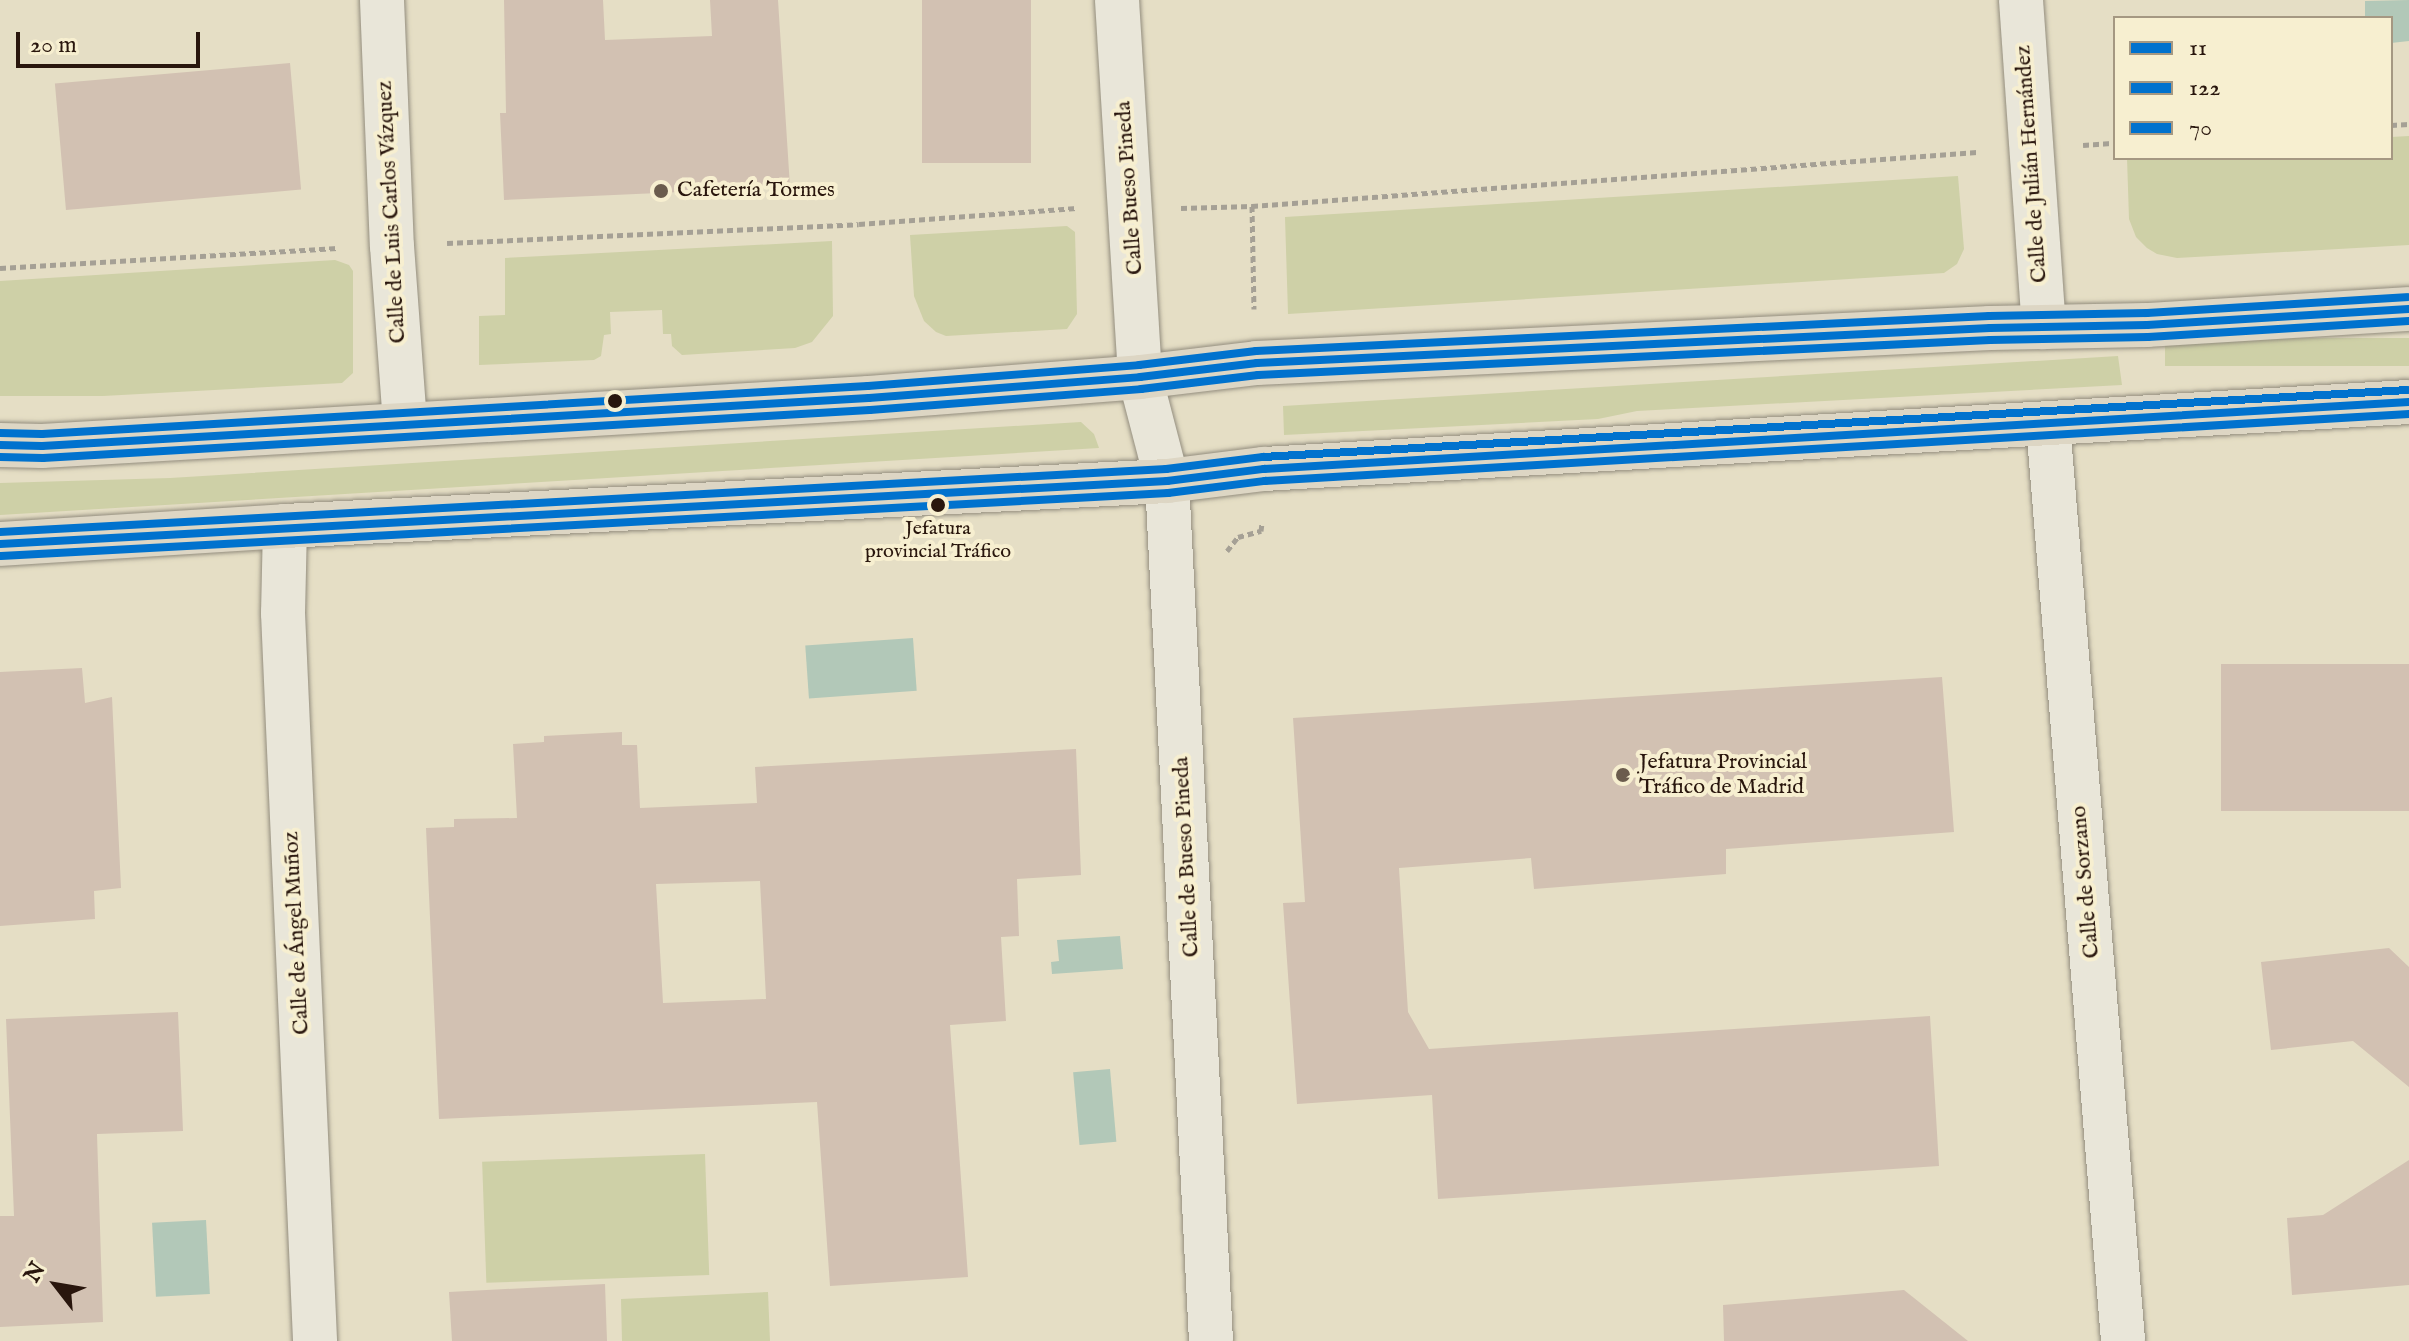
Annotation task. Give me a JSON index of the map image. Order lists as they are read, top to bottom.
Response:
{
  "streets": {
    "street": [
      "Calle de Julián Hernández",
      "Calle Bueso Pineda",
      "Calle de Luis Carlos Vázquez",
      "Calle de Bueso Pineda",
      "Calle de Sorzano",
      "Calle de Ángel Muñoz"
    ]
  },
  "crossings": [
    ["Calle Bueso Pineda", "Calle de Bueso Pineda"]
  ],
  "places": ["Cafetería Tormes", "Jefatura provincial Tráfico", "Jefatura Provincial Tráfico de Madrid"],
  "lines": ["transit line 70", "transit line 11", "transit line 122"],
  "legend": ["11", "122", "70"],
  "scale_bar": "20 m",
  "north": "top left"
}
